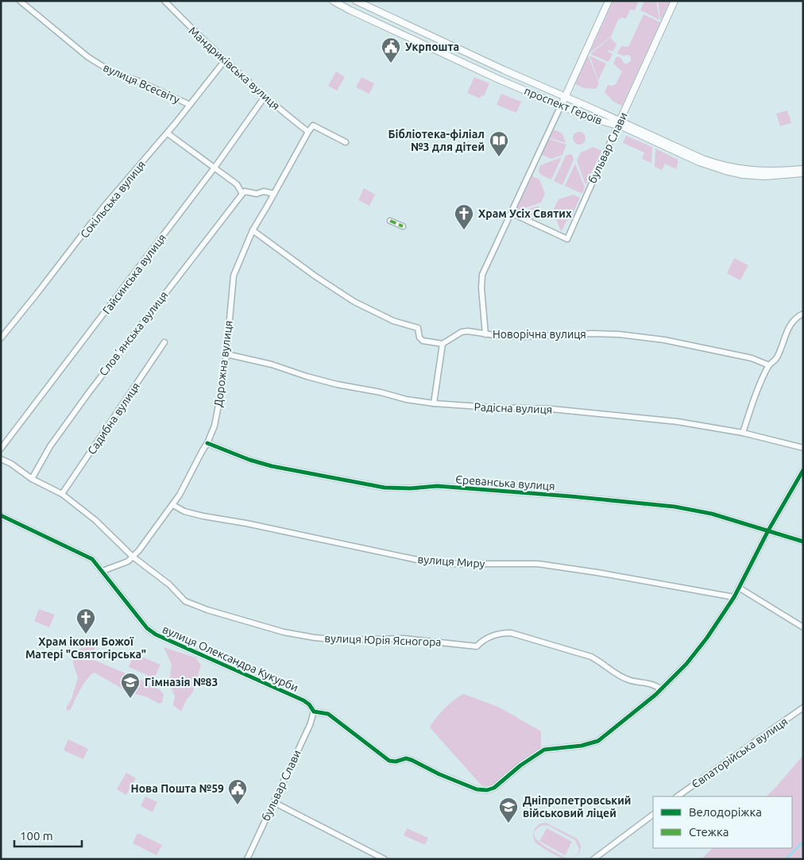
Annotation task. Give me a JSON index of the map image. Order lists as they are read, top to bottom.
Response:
{
  "streets": {
    "main road": ["проспект Героїв", "бульвар Слави"],
    "street": [
      "Мандриківська вулиця",
      "вулиця Всесвіту",
      "Сокільська вулиця",
      "Гайсинська вулиця",
      "Словʼянська вулиця",
      "Новорічна вулиця",
      "Дорожна вулиця",
      "Радісна вулиця",
      "Садибна вулиця",
      "Єреванська вулиця",
      "вулиця Миру",
      "вулиця Юрія Ясногора",
      "вулиця Олександра Кукурби",
      "Євпаторійська вулиця"
    ]
  },
  "crossings": [
    ["Мандриківська вулиця", "Сокільська вулиця"],
    ["Мандриківська вулиця", "Гайсинська вулиця"],
    ["Мандриківська вулиця", "Дорожна вулиця"],
    ["вулиця Всесвіту", "Сокільська вулиця"],
    ["проспект Героїв", "бульвар Слави"],
    ["бульвар Слави", "вулиця Олександра Кукурби"],
    ["Словʼянська вулиця", "вулиця Юрія Ясногора"],
    ["Дорожна вулиця", "Радісна вулиця"],
    ["Дорожна вулиця", "Єреванська вулиця"],
    ["Дорожна вулиця", "вулиця Миру"],
    ["Дорожна вулиця", "вулиця Юрія Ясногора"],
    ["Дорожна вулиця", "вулиця Олександра Кукурби"],
    ["Садибна вулиця", "вулиця Юрія Ясногора"],
    ["Єреванська вулиця", "вулиця Олександра Кукурби"],
    ["вулиця Миру", "вулиця Олександра Кукурби"],
    ["вулиця Юрія Ясногора", "вулиця Олександра Кукурби"]
  ],
  "places": {
    "public building": ["Укрпошта", "Нова Пошта №59"],
    "library": ["Бібліотека-філіал №3 для дітей"],
    "church": ["Храм Усіх Святих", "Храм ікони Божої Матері \"Святогірська\""],
    "school or university": ["Гімназія №83", "Дніпропетровський військовий ліцей"]
  },
  "legend": ["Велодоріжка", "Стежка"],
  "scale_bar": "100 m"
}
